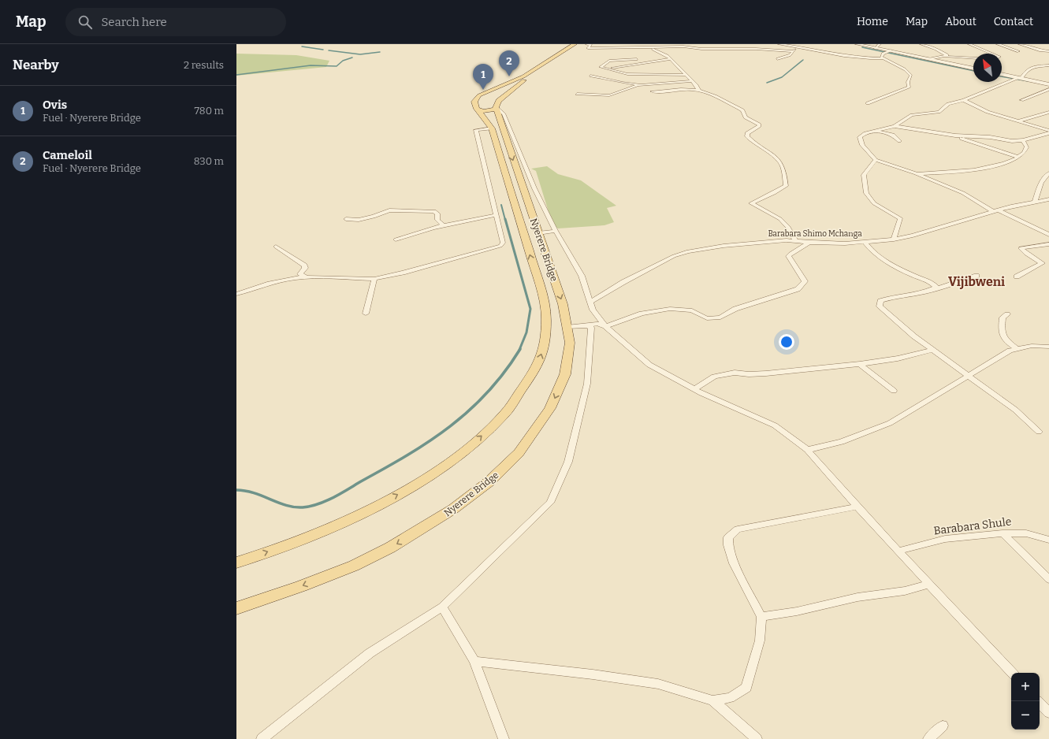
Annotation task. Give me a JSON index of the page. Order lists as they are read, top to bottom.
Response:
{
  "streets": {
    "main road": ["Nyerere Bridge"],
    "street": ["Barabara Shimo Mchanga", "Barabara Shule"]
  },
  "districts": ["Vijibweni"],
  "north": "top left",
  "page": {
    "header": "Map",
    "search": "Search here",
    "nav": [
      "Home",
      "Map",
      "About",
      "Contact"
    ],
    "heading": ["Nearby", "2 results"],
    "pins": ["2", "1"],
    "list": [
      {
        "mark": "1",
        "name": "Ovis",
        "note": "Fuel · Nyerere Bridge",
        "value": "780 m"
      },
      {
        "mark": "2",
        "name": "Cameloil",
        "note": "Fuel · Nyerere Bridge",
        "value": "830 m"
      }
    ],
    "map_buttons": ["+", "−"]
  }
}
